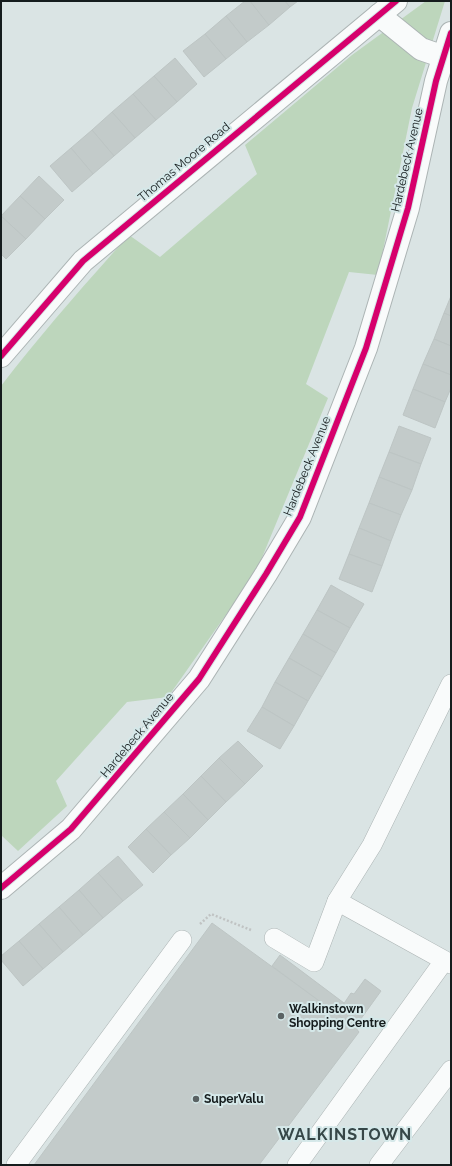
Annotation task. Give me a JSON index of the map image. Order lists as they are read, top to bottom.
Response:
{
  "streets": {
    "street": ["Hardebeck Avenue", "Thomas Moore Road"]
  },
  "districts": ["WALKINSTOWN"],
  "places": ["Walkinstown Shopping Centre", "SuperValu"]
}
